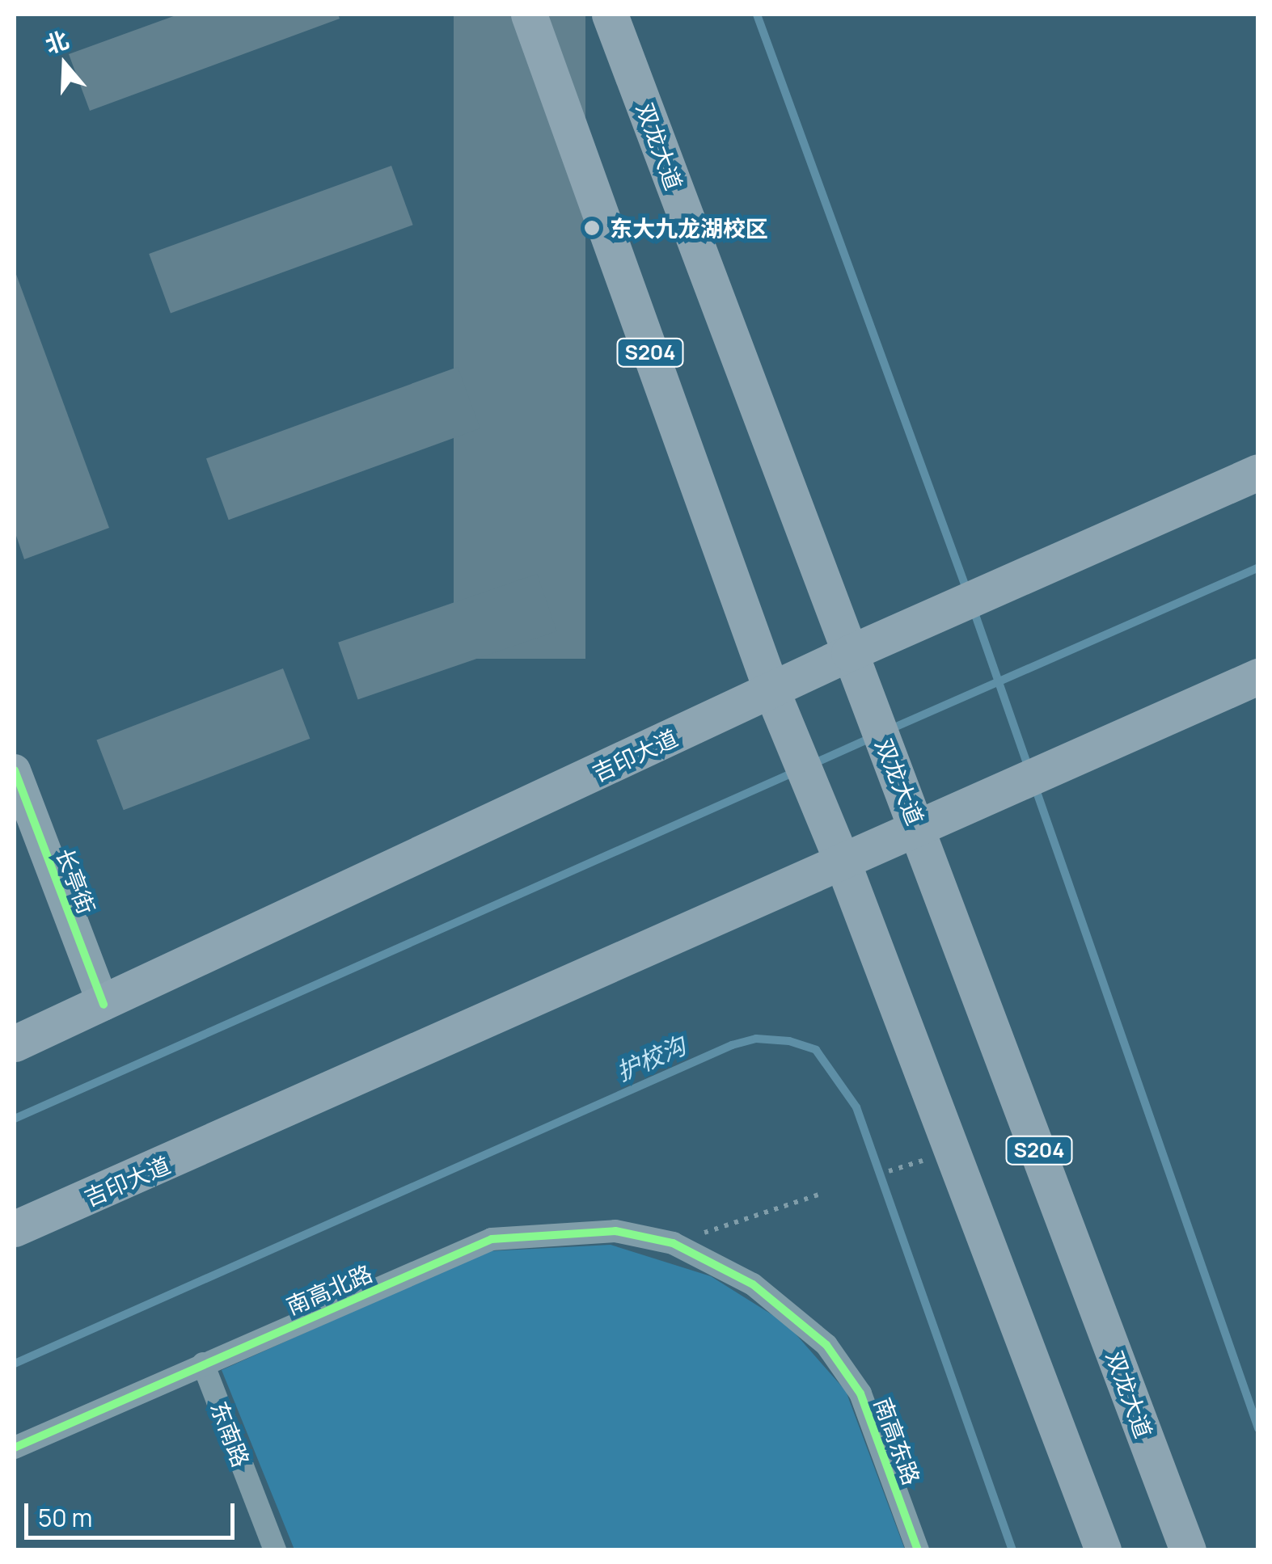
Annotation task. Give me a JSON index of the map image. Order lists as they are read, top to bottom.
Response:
{
  "streets": {
    "main road": ["双龙大道", "S204", "吉印大道"],
    "street": [
      "长亭街",
      "南高北路",
      "东南路",
      "南高东路"
    ]
  },
  "crossings": [
    ["双龙大道", "吉印大道"],
    ["S204", "吉印大道"],
    ["吉印大道", "长亭街"],
    ["南高北路", "东南路"],
    ["南高北路", "南高东路"]
  ],
  "water": ["护校沟"],
  "places": ["东大九龙湖校区"],
  "scale_bar": "50 m",
  "north": "top"
}
